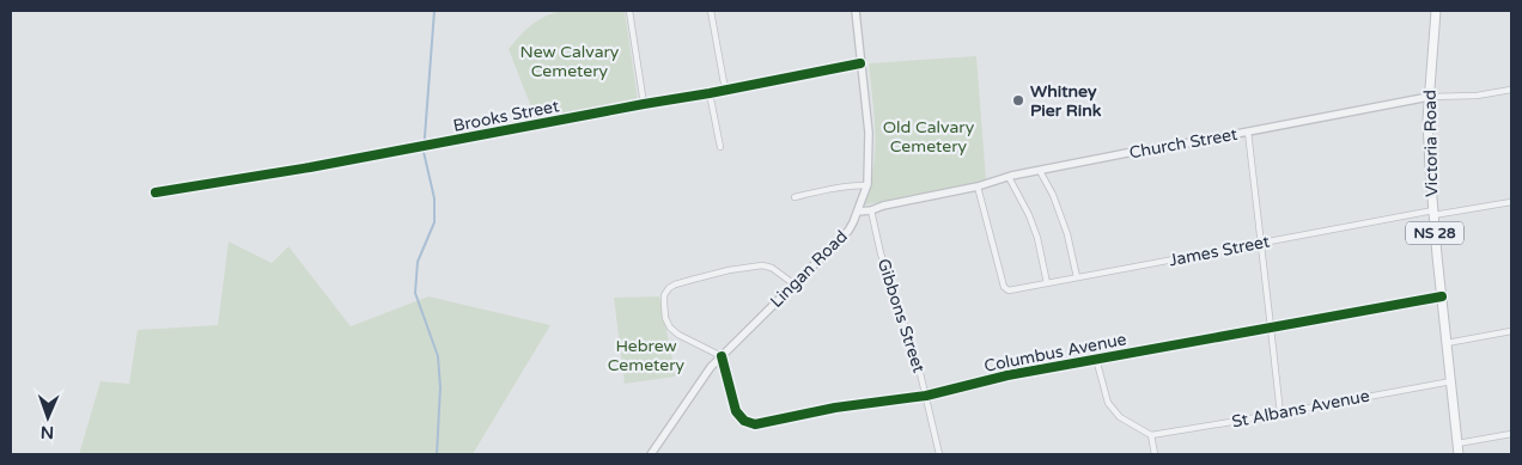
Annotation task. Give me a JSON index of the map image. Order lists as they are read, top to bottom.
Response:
{
  "streets": {
    "main road": ["Victoria Road", "NS 28"],
    "street": [
      "Brooks Street",
      "Church Street",
      "James Street",
      "Lingan Road",
      "Gibbons Street",
      "Columbus Avenue",
      "St Albans Avenue"
    ]
  },
  "crossings": [
    ["Brooks Street", "Lingan Road"],
    ["Church Street", "Victoria Road"],
    ["Church Street", "James Street"],
    ["Church Street", "Lingan Road"],
    ["Church Street", "Gibbons Street"],
    ["Victoria Road", "James Street"],
    ["Victoria Road", "Columbus Avenue"],
    ["Victoria Road", "St Albans Avenue"],
    ["Lingan Road", "Columbus Avenue"],
    ["Gibbons Street", "Columbus Avenue"]
  ],
  "parks": ["New Calvary Cemetery", "Old Calvary Cemetery", "Hebrew Cemetery"],
  "places": ["Whitney Pier Rink"],
  "north": "bottom"
}
